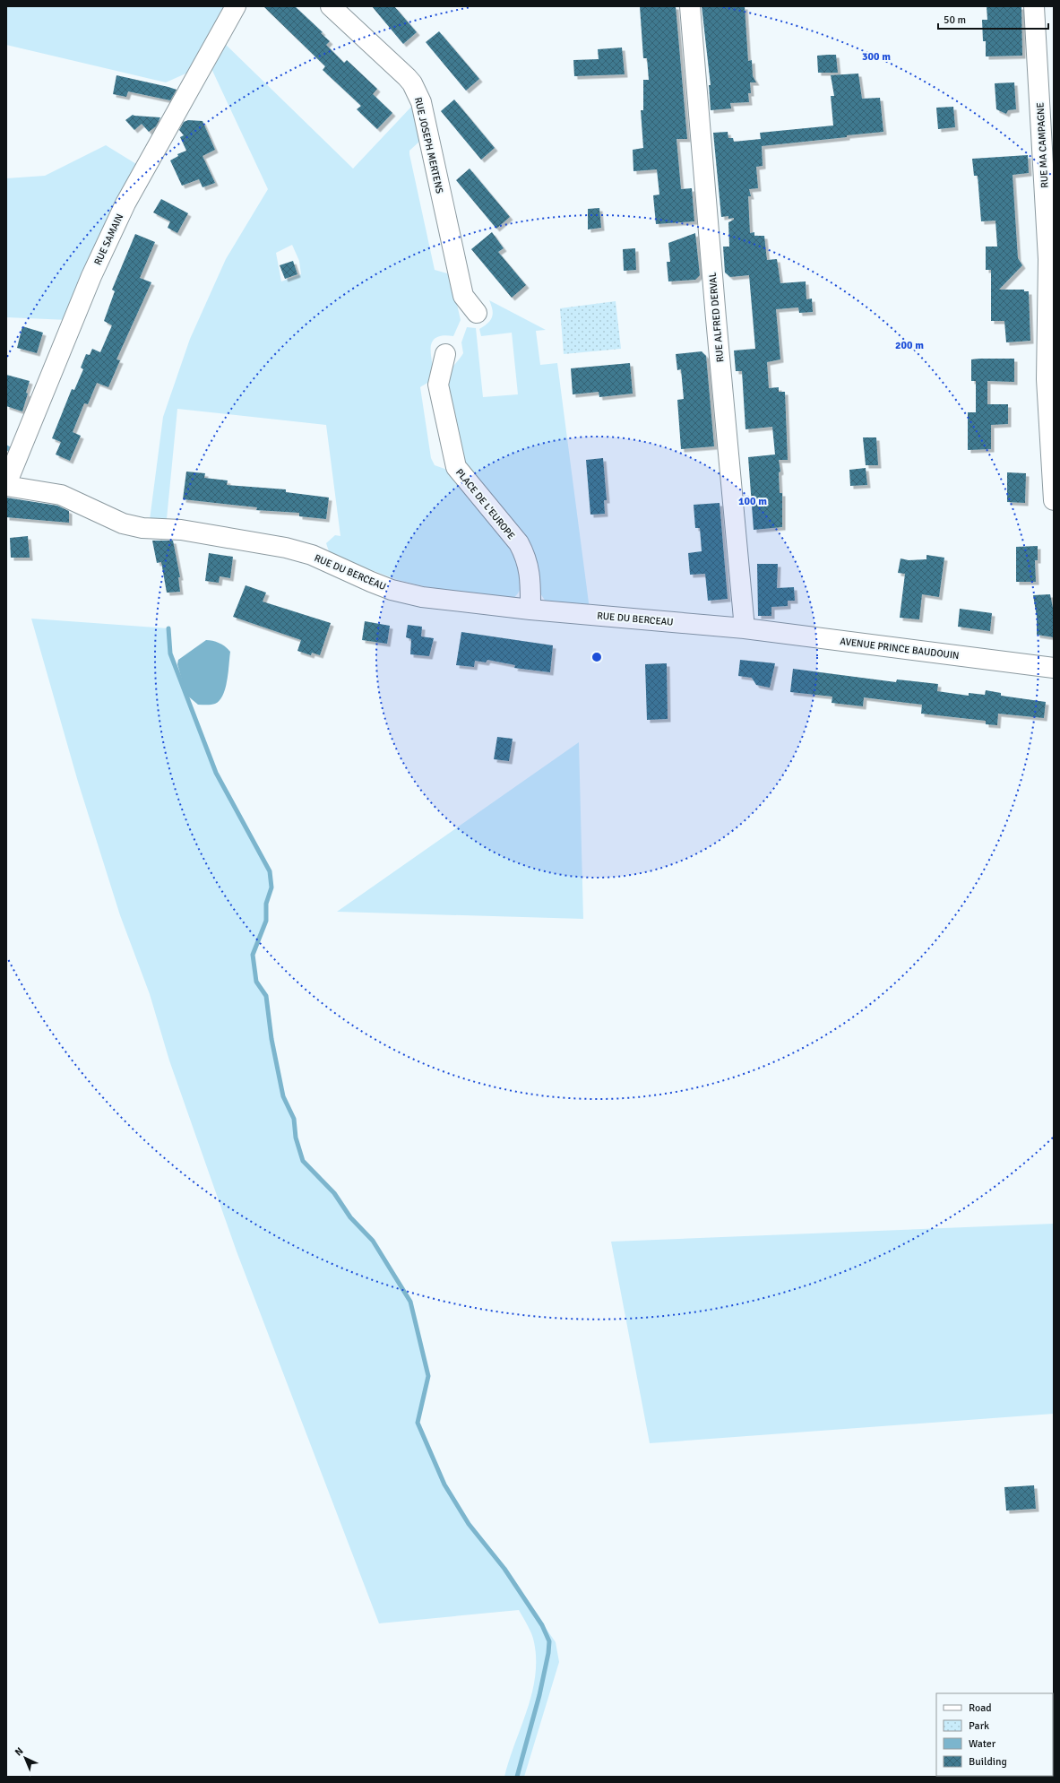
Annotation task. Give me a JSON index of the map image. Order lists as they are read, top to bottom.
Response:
{
  "streets": {
    "street": [
      "RUE JOSEPH MERTENS",
      "RUE MA CAMPAGNE",
      "RUE SAMAIN",
      "RUE ALFRED DERVAL",
      "PLACE DE L'EUROPE",
      "RUE DU BERCEAU",
      "AVENUE PRINCE BAUDOUIN"
    ]
  },
  "crossings": [
    ["RUE SAMAIN", "RUE DU BERCEAU"],
    ["RUE ALFRED DERVAL", "RUE DU BERCEAU"],
    ["RUE ALFRED DERVAL", "AVENUE PRINCE BAUDOUIN"],
    ["PLACE DE L'EUROPE", "RUE DU BERCEAU"],
    ["RUE DU BERCEAU", "AVENUE PRINCE BAUDOUIN"]
  ],
  "legend": [
    "Road",
    "Park",
    "Water",
    "Building"
  ],
  "scale_bar": "50 m",
  "north": "top left",
  "rings": ["300 m", "200 m", "100 m"]
}
